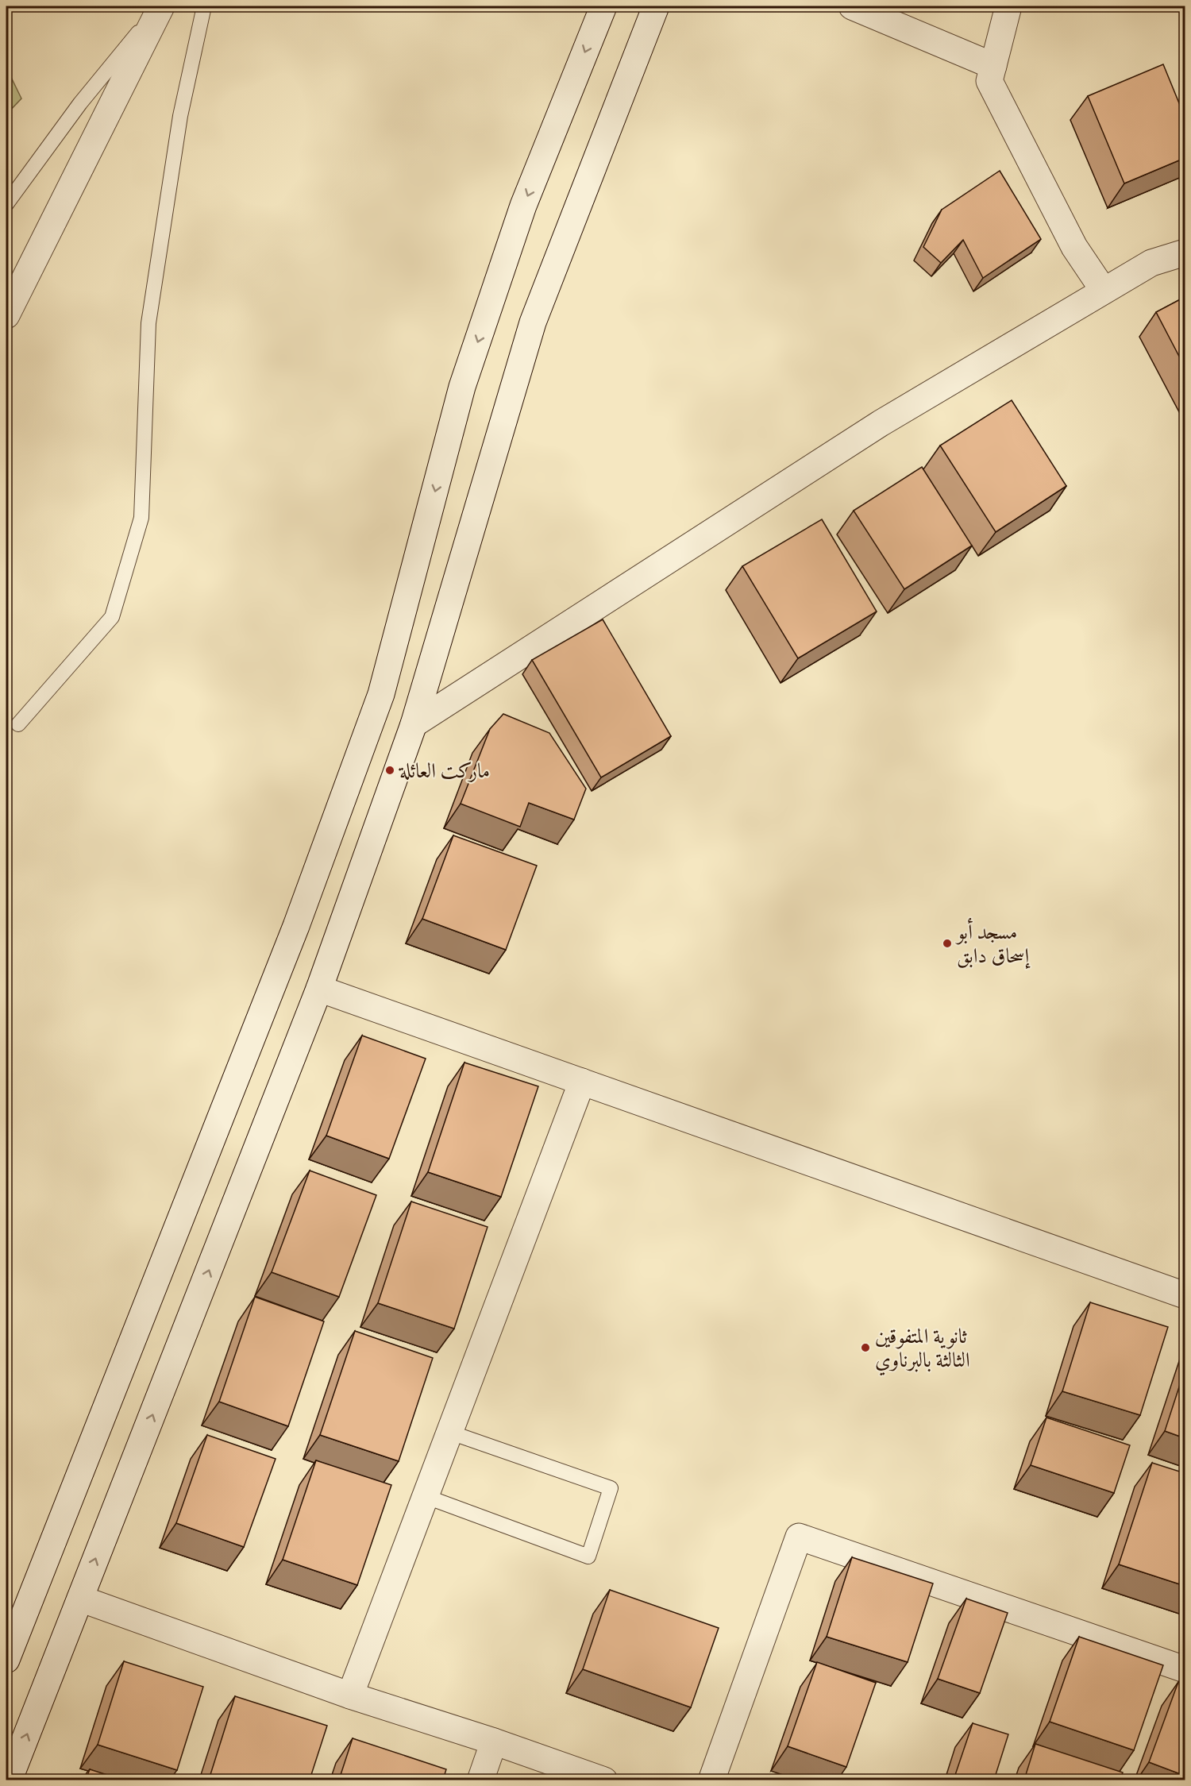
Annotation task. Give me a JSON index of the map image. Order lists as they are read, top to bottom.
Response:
{
  "places": ["ماركت العائلة", "مسجد أبو إسحاق دابق", "ثانوية المتفوقين الثالثة بالبرناوي"]
}
